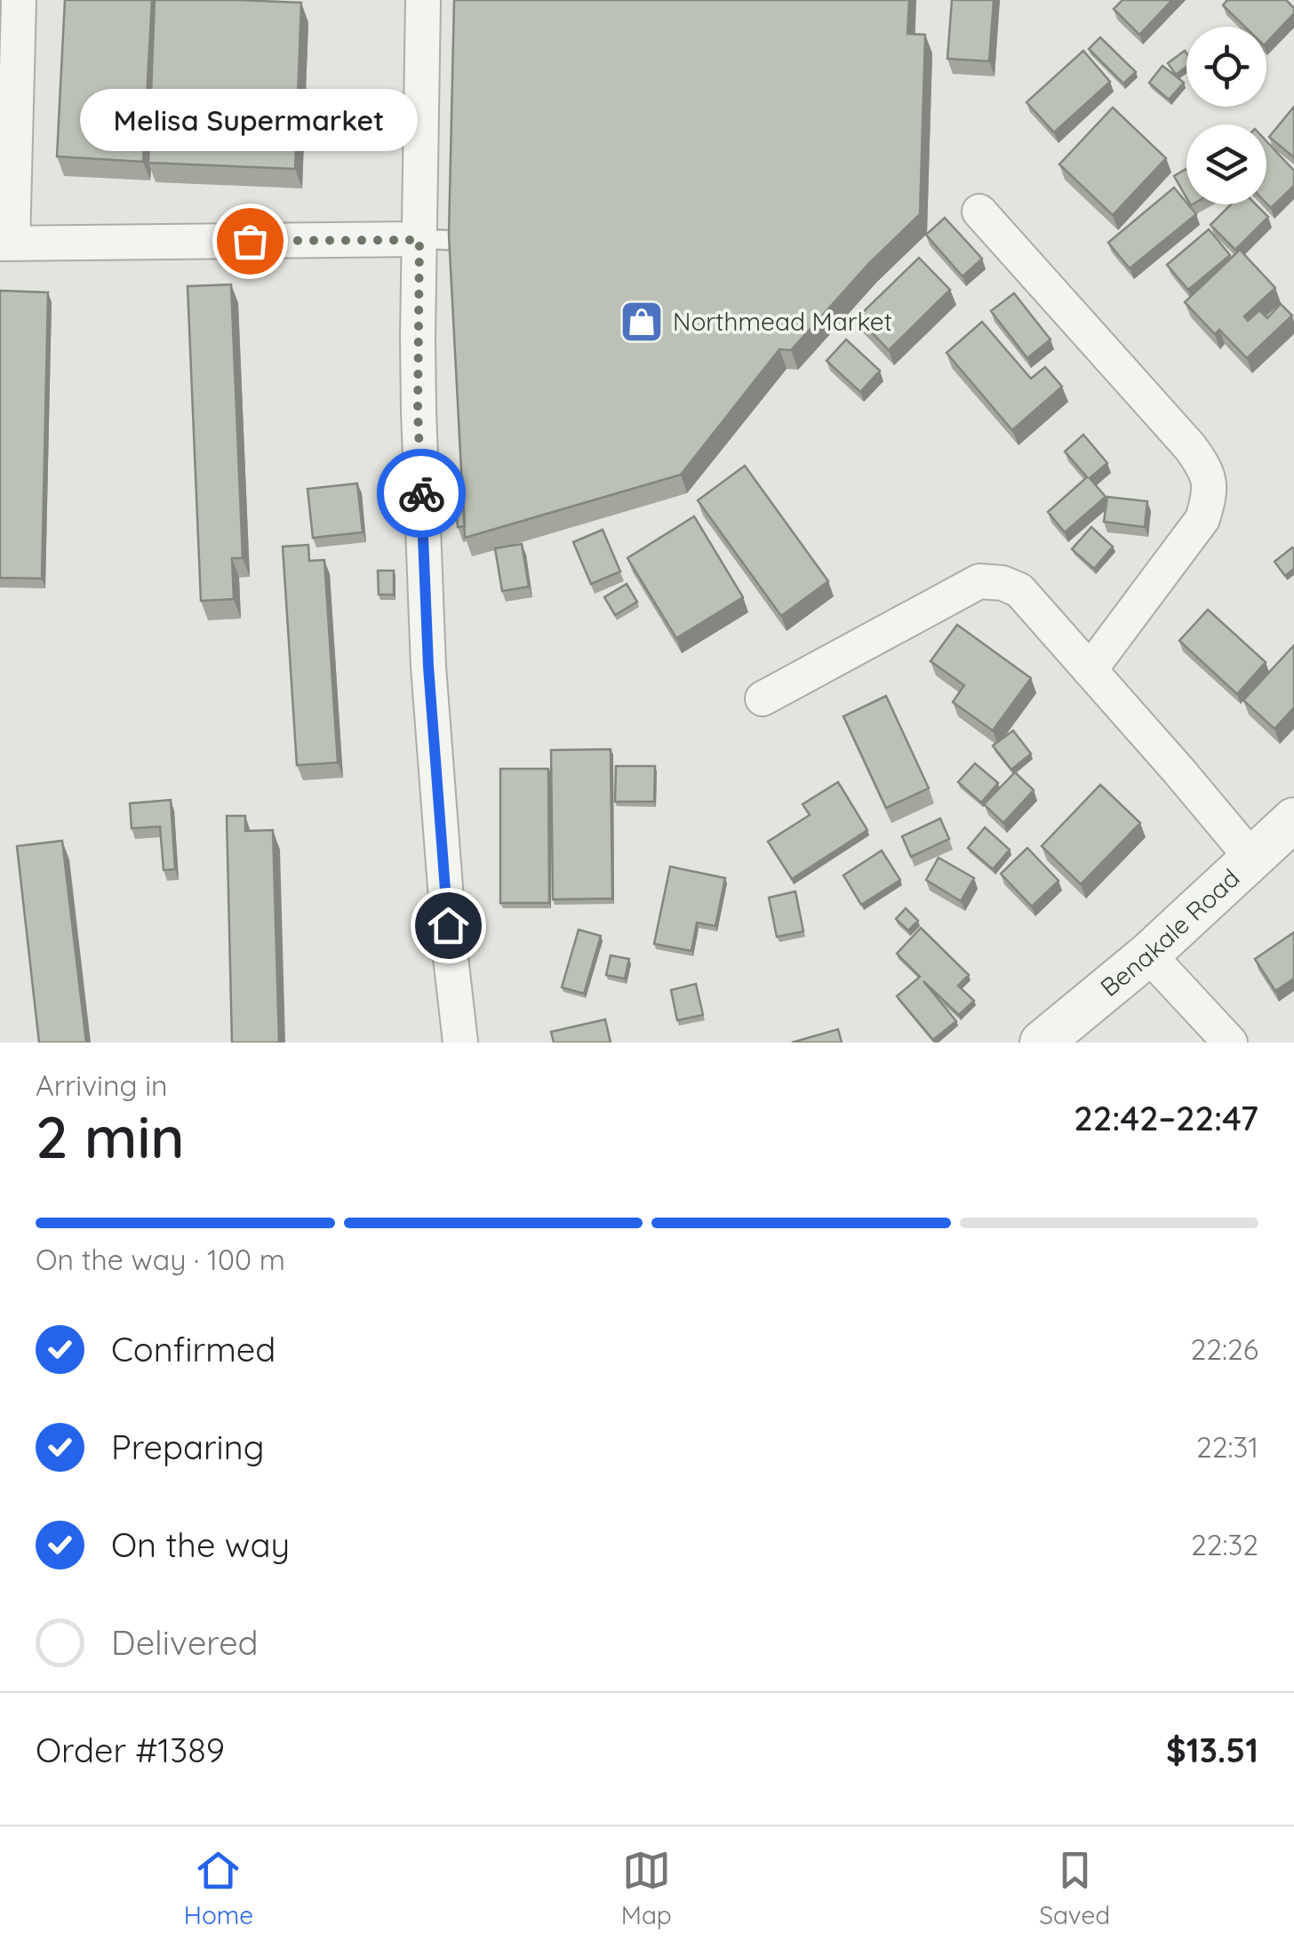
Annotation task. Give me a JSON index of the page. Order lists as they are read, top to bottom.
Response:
{
  "streets": {
    "street": ["Benakale Road"]
  },
  "places": {
    "other": ["Melisa Supermarket"],
    "shop": ["Northmead Market"]
  },
  "page": {
    "bubble": "Melisa Supermarket",
    "heading": ["2 min", "Arriving in", "22:42–22:47"],
    "panel": ["Order #1389", "$13.51"],
    "bar": "On the way · 100 m",
    "list": [
      ["Confirmed", "22:26"],
      ["Preparing", "22:31"],
      ["On the way", "22:32"],
      "Delivered"
    ],
    "tabs": ["Home", "Map", "Saved"]
  }
}
